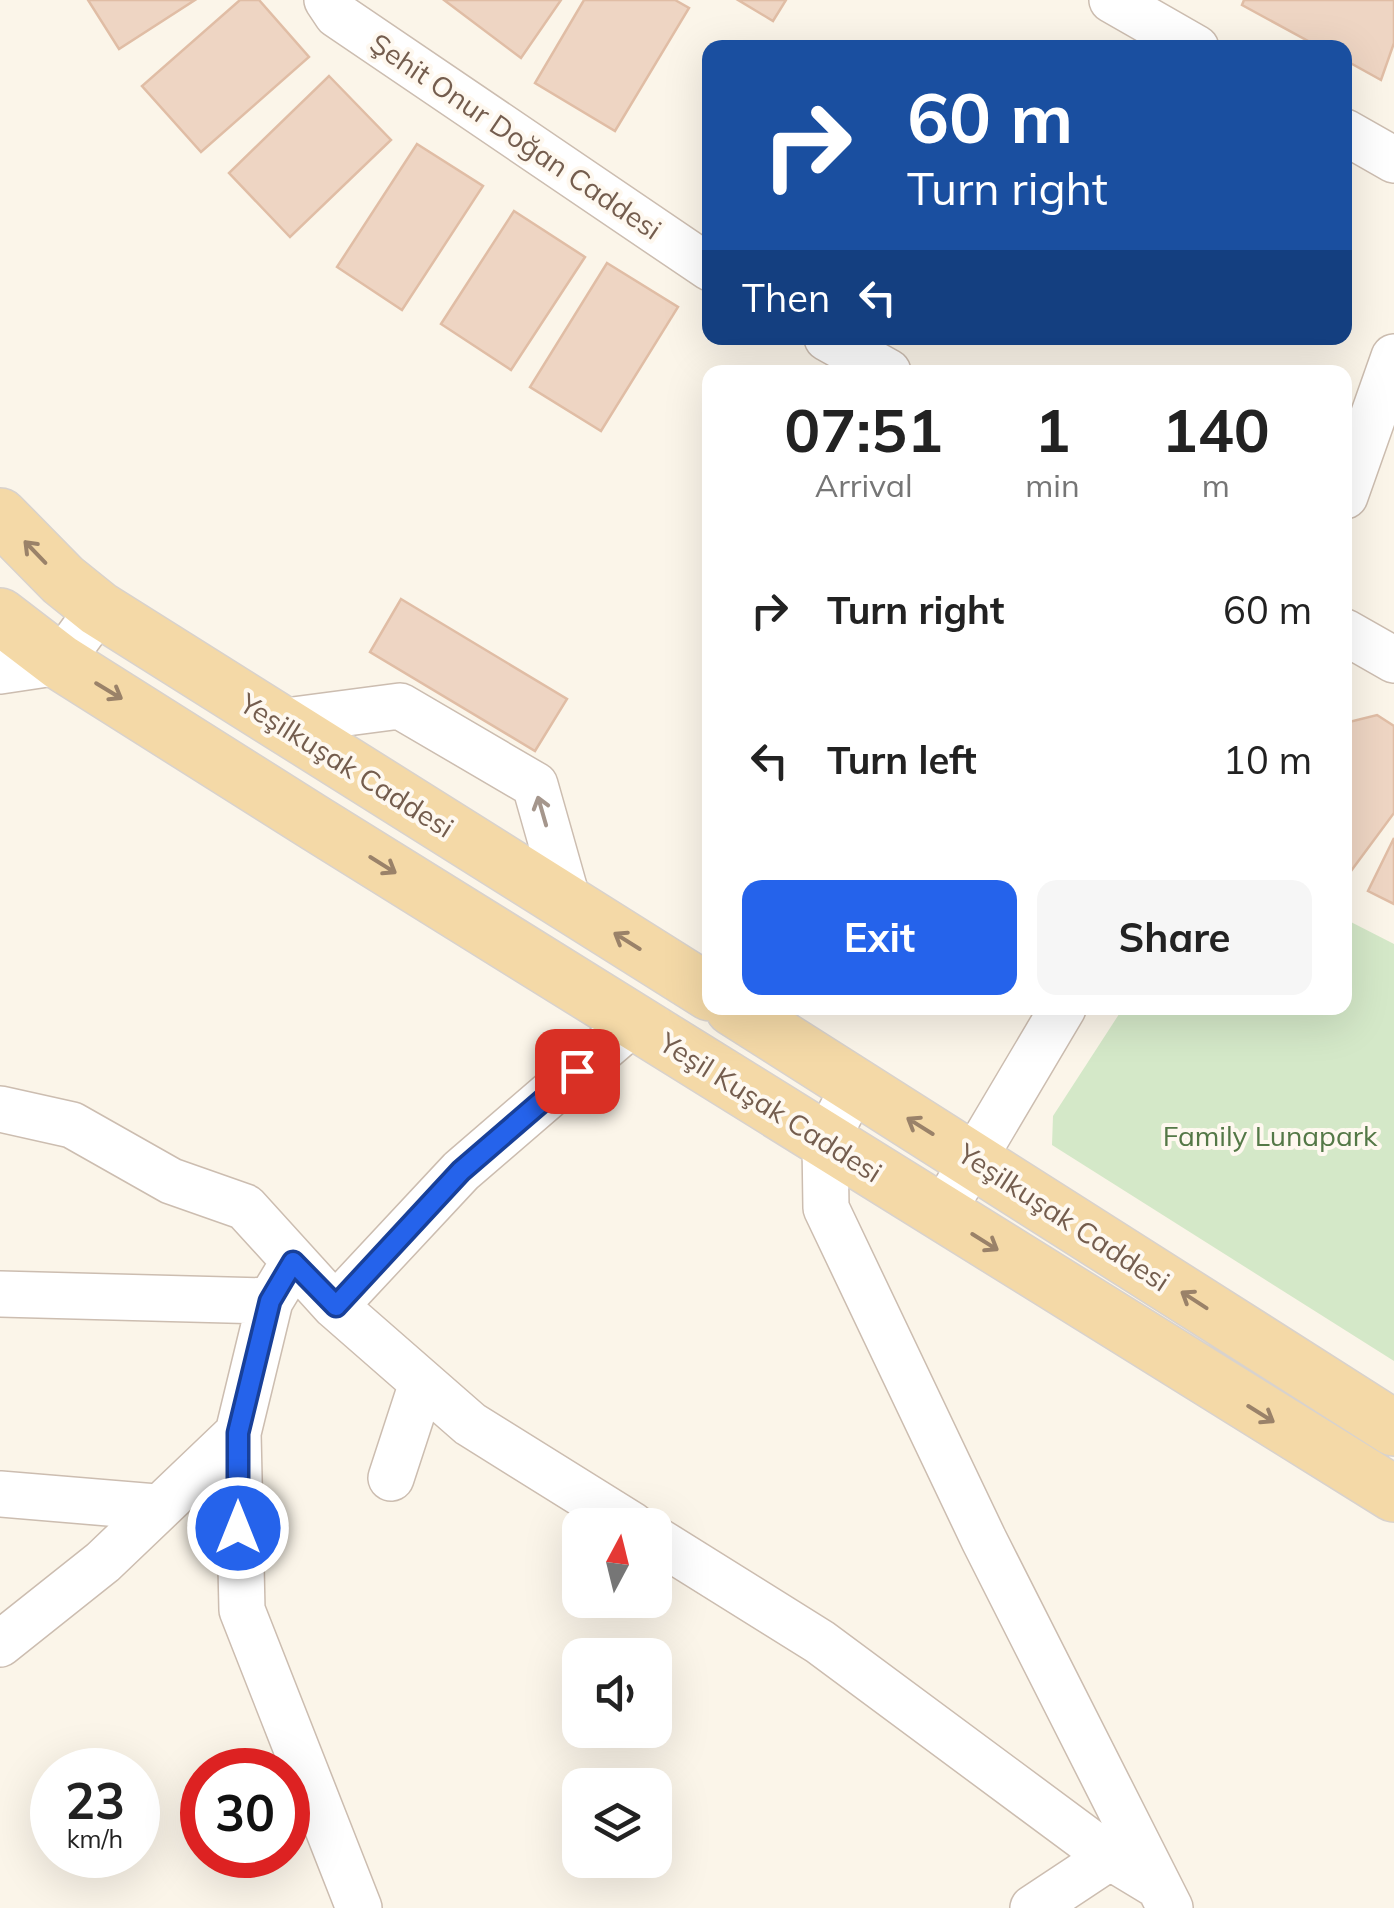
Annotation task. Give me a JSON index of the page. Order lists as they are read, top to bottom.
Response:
{
  "streets": {
    "main road": ["Yeşilkuşak Caddesi", "Yeşil Kuşak Caddesi"],
    "street": ["Şehit Onur Doğan Caddesi"]
  },
  "one_way": ["Yeşilkuşak Caddesi", "Yeşil Kuşak Caddesi"],
  "parks": ["Family Lunapark"],
  "north": "top",
  "page": {
    "turn": ["60 m", "Turn right"],
    "then": "Then",
    "eta": [
      "07:51",
      "Arrival",
      "1",
      "min",
      "140",
      "m"
    ],
    "list": [
      {
        "name": "Turn right",
        "value": "60 m"
      },
      {
        "name": "Turn left",
        "value": "10 m"
      }
    ],
    "buttons": ["Exit", "Share"],
    "speed": "23 km/h",
    "limit": "30"
  }
}
